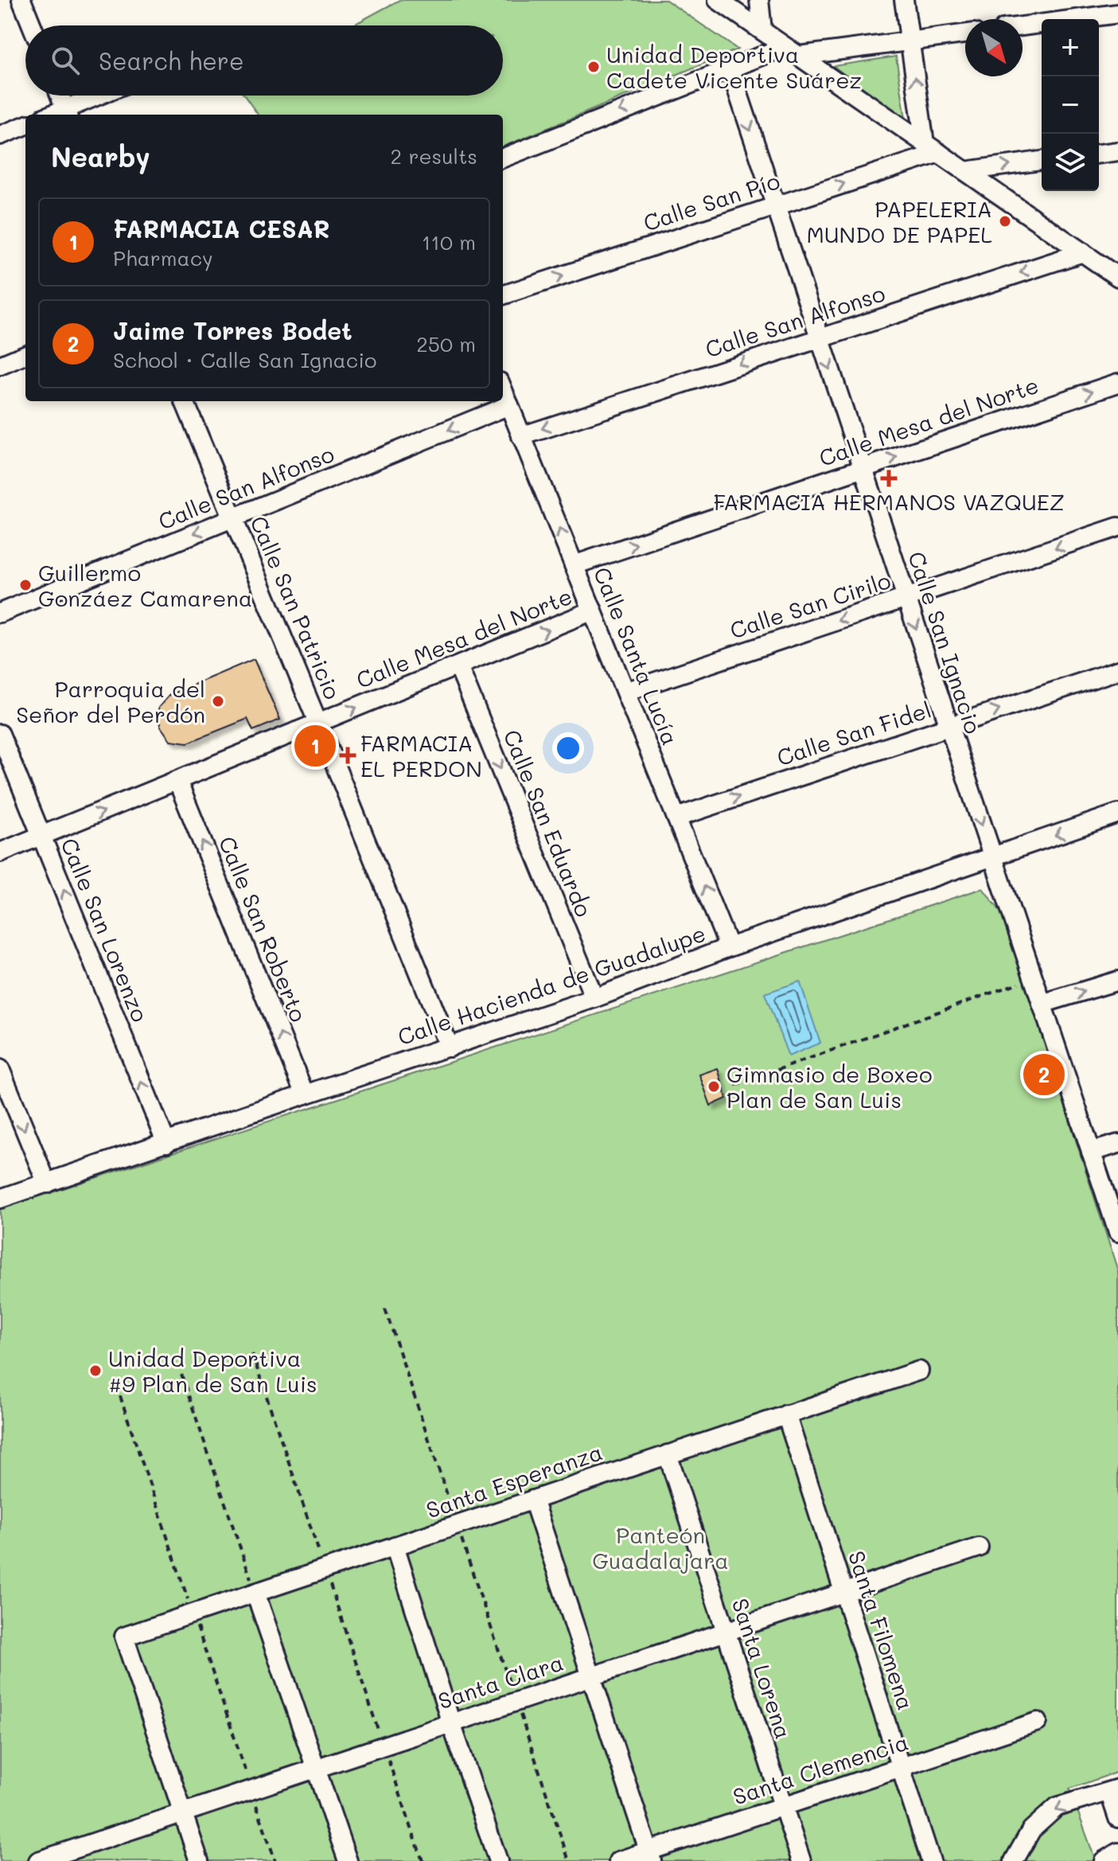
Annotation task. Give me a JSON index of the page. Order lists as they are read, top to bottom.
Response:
{
  "streets": {
    "street": [
      "Calle San Pío",
      "Calle San Alfonso",
      "Calle Mesa del Norte",
      "Calle San Cirilo",
      "Calle San Patricio",
      "Calle San Ignacio",
      "Calle Santa Lucía",
      "Calle San Fidel",
      "Calle San Eduardo",
      "Calle San Roberto",
      "Calle San Lorenzo",
      "Calle Hacienda de Guadalupe",
      "Santa Esperanza",
      "Santa Filomena",
      "Santa Lorena",
      "Santa Clara",
      "Santa Clemencia"
    ]
  },
  "crossings": [
    ["Calle San Pío", "Calle San Ignacio"],
    ["Calle San Alfonso", "Calle San Patricio"],
    ["Calle San Alfonso", "Calle San Ignacio"],
    ["Calle San Alfonso", "Calle Santa Lucía"],
    ["Calle Mesa del Norte", "Calle San Patricio"],
    ["Calle Mesa del Norte", "Calle San Ignacio"],
    ["Calle Mesa del Norte", "Calle Santa Lucía"],
    ["Calle Mesa del Norte", "Calle San Eduardo"],
    ["Calle Mesa del Norte", "Calle San Roberto"],
    ["Calle Mesa del Norte", "Calle San Lorenzo"],
    ["Calle San Cirilo", "Calle San Ignacio"],
    ["Calle San Cirilo", "Calle Santa Lucía"],
    ["Calle San Patricio", "Calle Hacienda de Guadalupe"],
    ["Calle San Ignacio", "Calle San Fidel"],
    ["Calle San Ignacio", "Calle Hacienda de Guadalupe"],
    ["Calle Santa Lucía", "Calle San Fidel"],
    ["Calle Santa Lucía", "Calle Hacienda de Guadalupe"],
    ["Calle San Eduardo", "Calle Hacienda de Guadalupe"],
    ["Calle San Roberto", "Calle Hacienda de Guadalupe"],
    ["Calle San Lorenzo", "Calle Hacienda de Guadalupe"],
    ["Santa Esperanza", "Santa Filomena"],
    ["Santa Esperanza", "Santa Lorena"],
    ["Santa Esperanza", "Santa Clara"],
    ["Santa Filomena", "Santa Clara"],
    ["Santa Filomena", "Santa Clemencia"],
    ["Santa Lorena", "Santa Clara"],
    ["Santa Lorena", "Santa Clemencia"]
  ],
  "one_way": [
    "Calle San Alfonso",
    "Calle Mesa del Norte",
    "Calle San Cirilo",
    "Calle San Ignacio",
    "Calle Santa Lucía",
    "Calle San Fidel",
    "Calle San Eduardo",
    "Calle San Roberto"
  ],
  "parks": ["Panteón Guadalajara"],
  "places": {
    "other": [
      "Unidad Deportiva Cadete Vicente Suárez",
      "PAPELERIA MUND0 DE PAPEL",
      "Guillermo Gonzáez Camarena",
      "Parroquia del Señor del Perdón",
      "Gimnasio de Boxeo Plan de San Luis",
      "Unidad Deportiva #9 Plan de San Luis"
    ],
    "health": ["FARMACIA HERMANOS VAZQUEZ", "FARMACIA EL PERDON"]
  },
  "north": "bottom right",
  "page": {
    "map_buttons": ["+", "−"],
    "search": "Search here",
    "heading": ["Nearby", "2 results"],
    "list": [
      {
        "mark": "1",
        "name": "FARMACIA CESAR",
        "note": "Pharmacy",
        "value": "110 m"
      },
      {
        "mark": "2",
        "name": "Jaime Torres Bodet",
        "note": "School · Calle San Ignacio",
        "value": "250 m"
      }
    ],
    "pins": ["1", "2"]
  }
}
